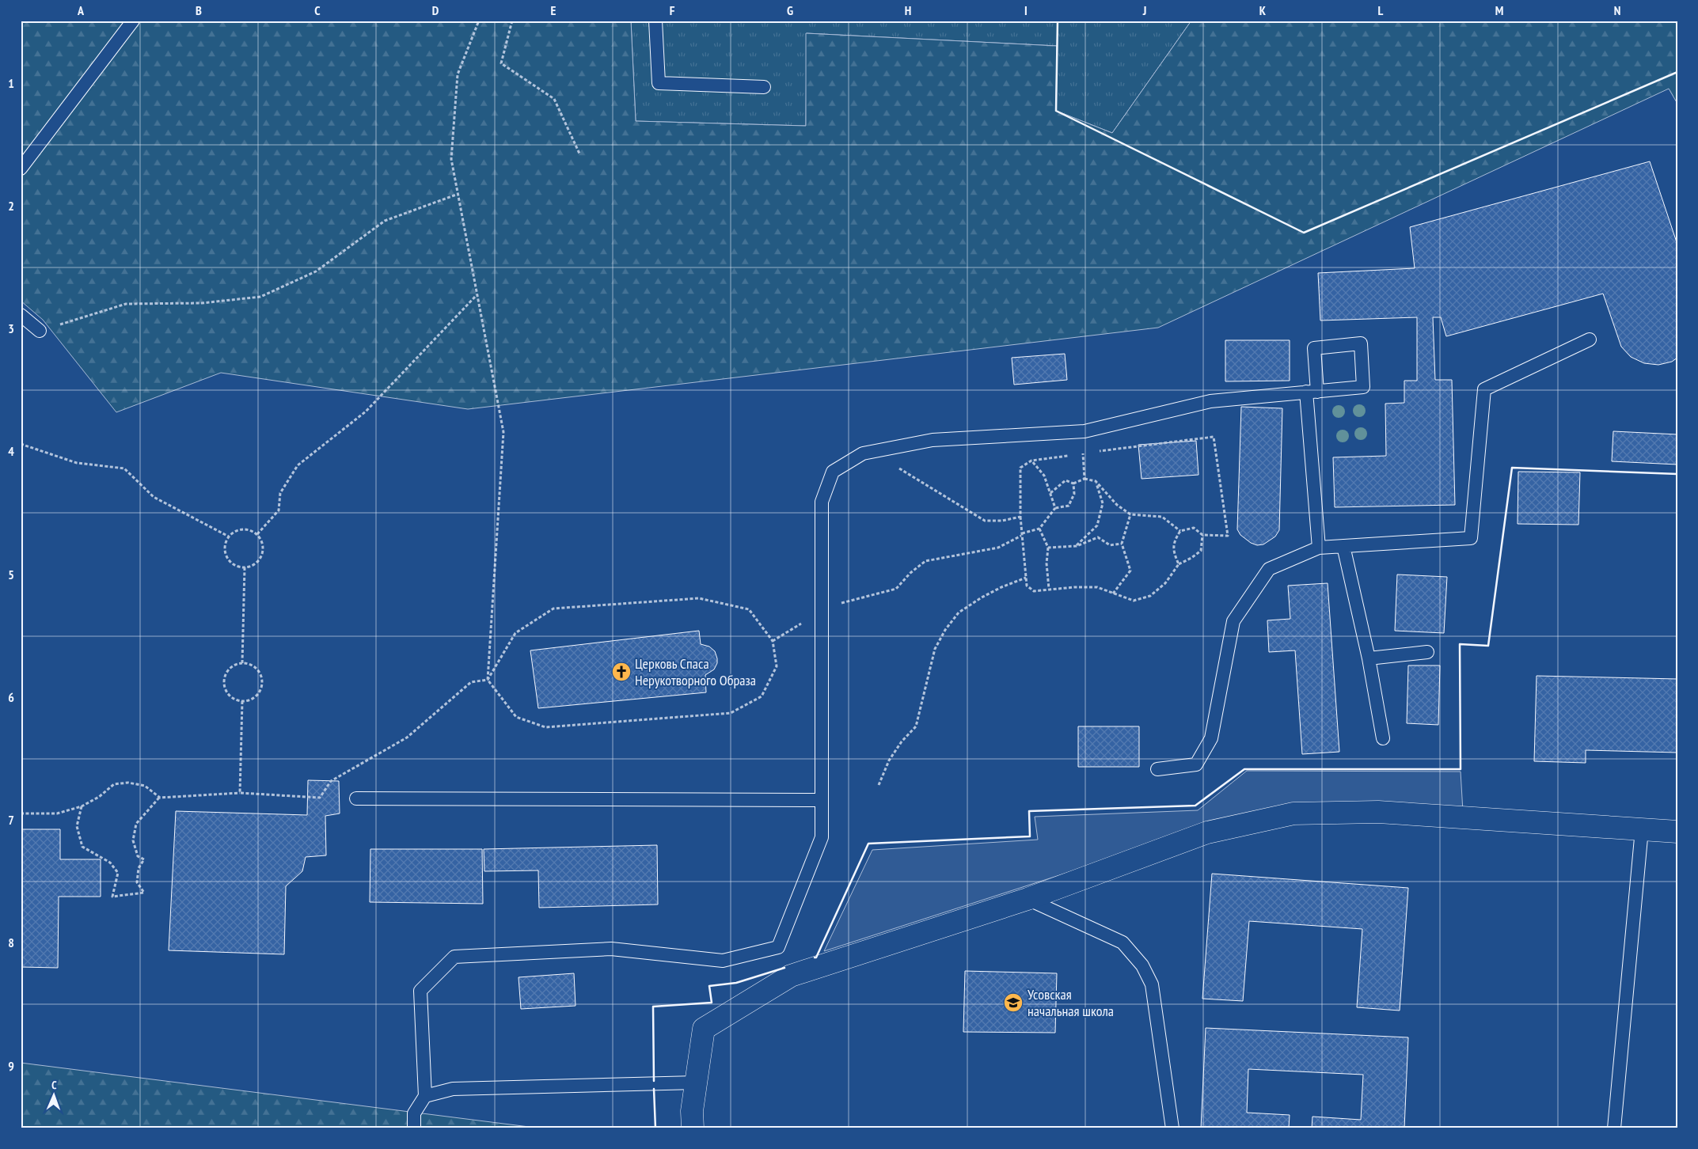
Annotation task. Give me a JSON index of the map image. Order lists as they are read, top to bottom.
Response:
{
  "places": {
    "church": ["Церковь Спаса Нерукотворного Образа"],
    "school or university": ["Усовская начальная школа"]
  },
  "north": "top",
  "grid": {
    "columns": [
      "A",
      "B",
      "C",
      "D",
      "E",
      "F",
      "G",
      "H",
      "I",
      "J",
      "K",
      "L",
      "M",
      "N"
    ],
    "rows": [
      "1",
      "2",
      "3",
      "4",
      "5",
      "6",
      "7",
      "8",
      "9"
    ]
  }
}
